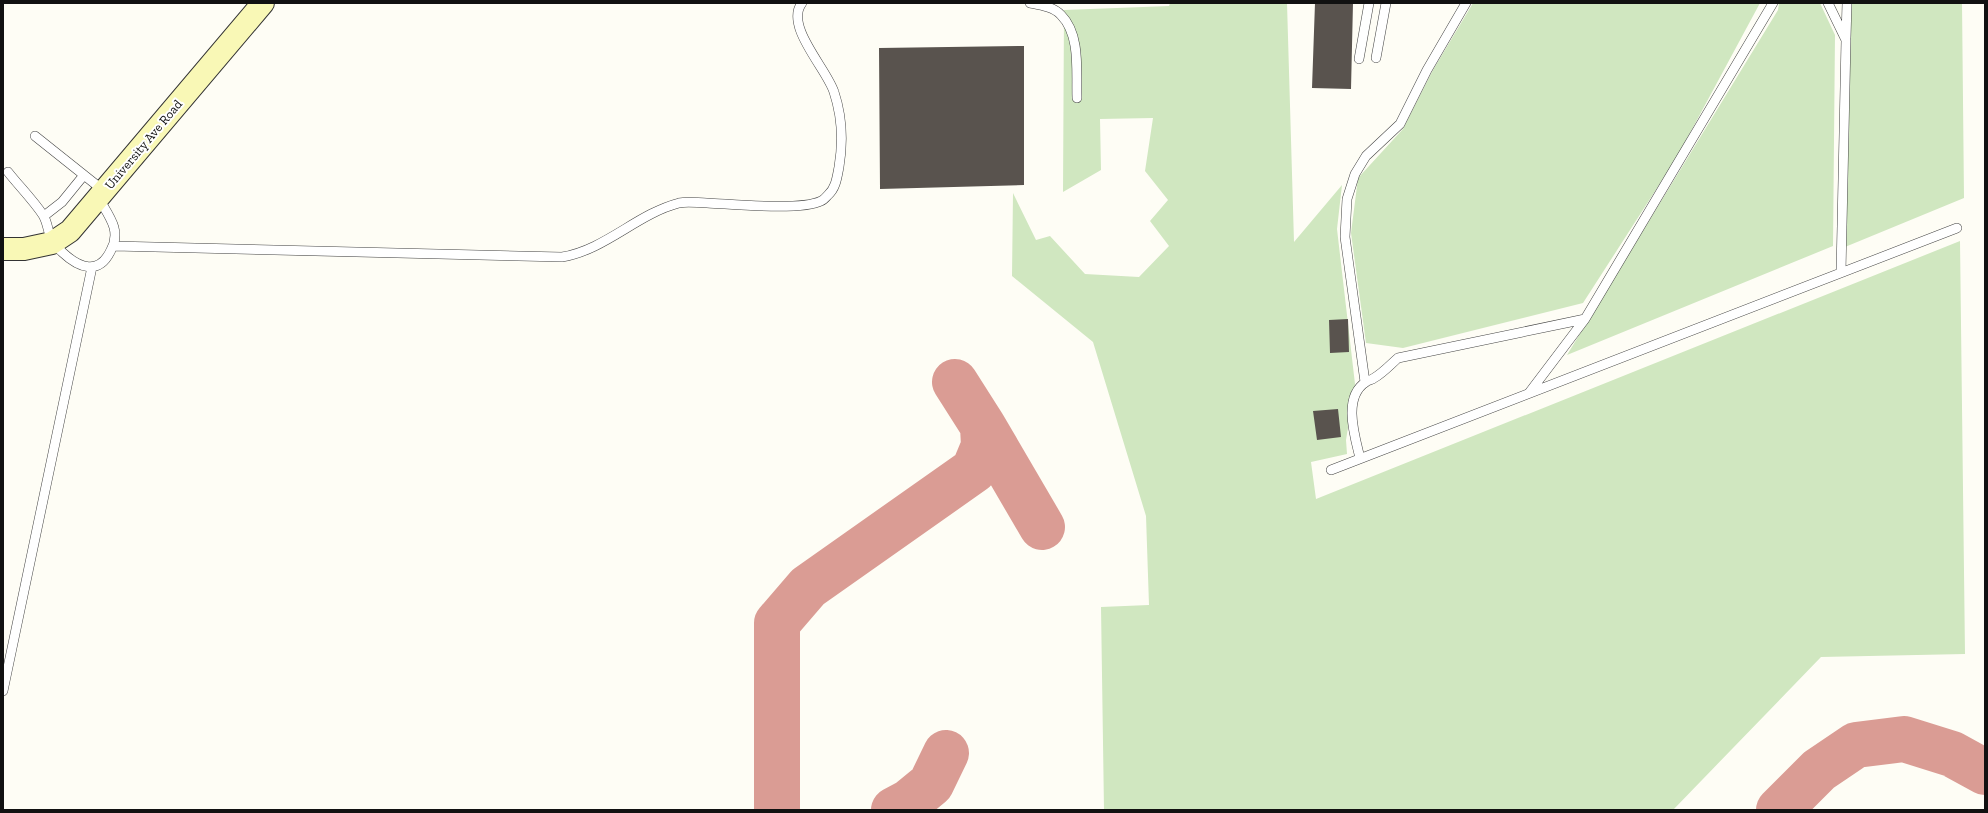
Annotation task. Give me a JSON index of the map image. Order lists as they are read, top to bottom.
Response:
{
  "streets": {
    "street": ["University Ave Road"]
  }
}
